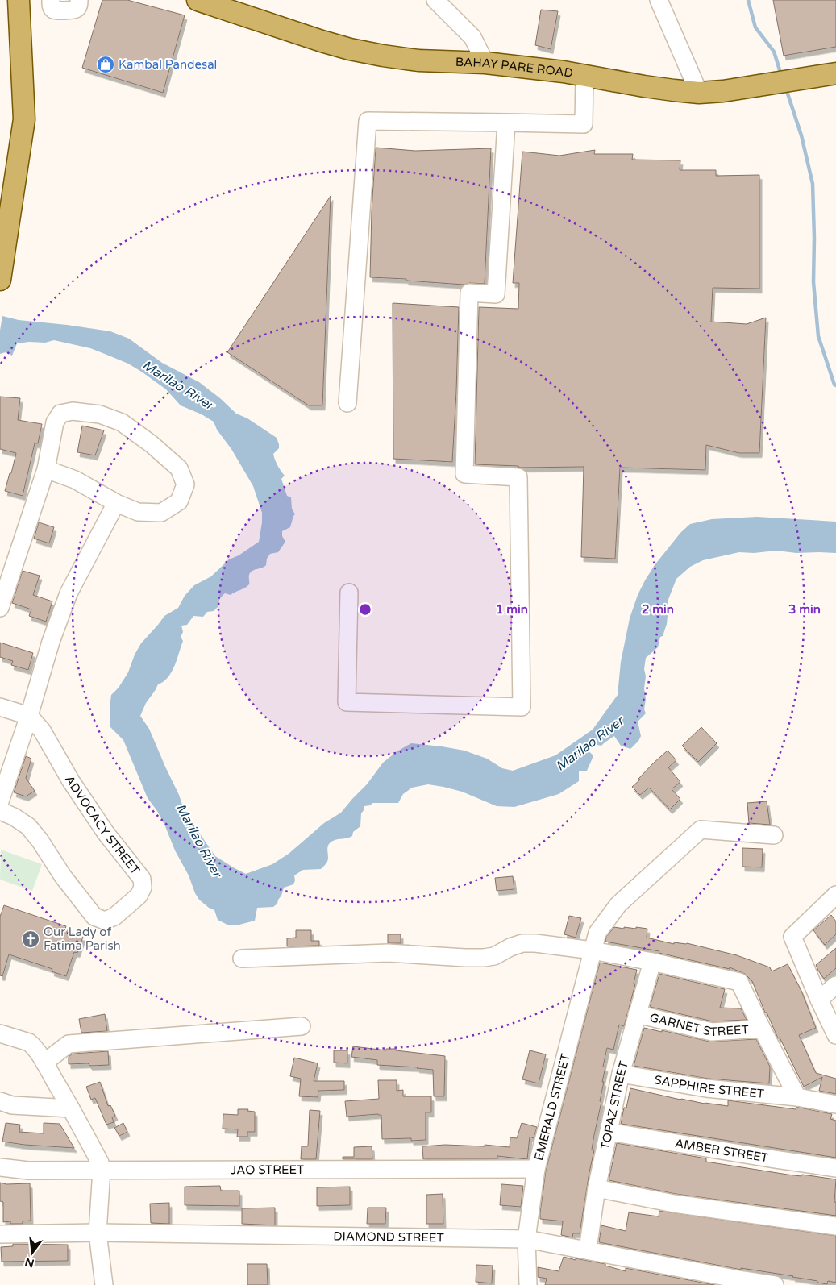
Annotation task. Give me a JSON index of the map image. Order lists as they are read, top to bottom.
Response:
{
  "streets": {
    "main road": ["BAHAY PARE ROAD"],
    "street": [
      "ADVOCACY STREET",
      "GARNET STREET",
      "SAPPHIRE STREET",
      "TOPAZ STREET",
      "EMERALD STREET",
      "AMBER STREET",
      "JAO STREET",
      "DIAMOND STREET"
    ]
  },
  "crossings": [
    ["GARNET STREET", "TOPAZ STREET"],
    ["SAPPHIRE STREET", "TOPAZ STREET"],
    ["TOPAZ STREET", "AMBER STREET"],
    ["TOPAZ STREET", "DIAMOND STREET"],
    ["EMERALD STREET", "JAO STREET"],
    ["EMERALD STREET", "DIAMOND STREET"]
  ],
  "water": ["Marilao River"],
  "places": {
    "shop": ["Kambal Pandesal"],
    "church": ["Our Lady of Fatima Parish"]
  },
  "north": "bottom",
  "rings": ["1 min", "2 min", "3 min"]
}
